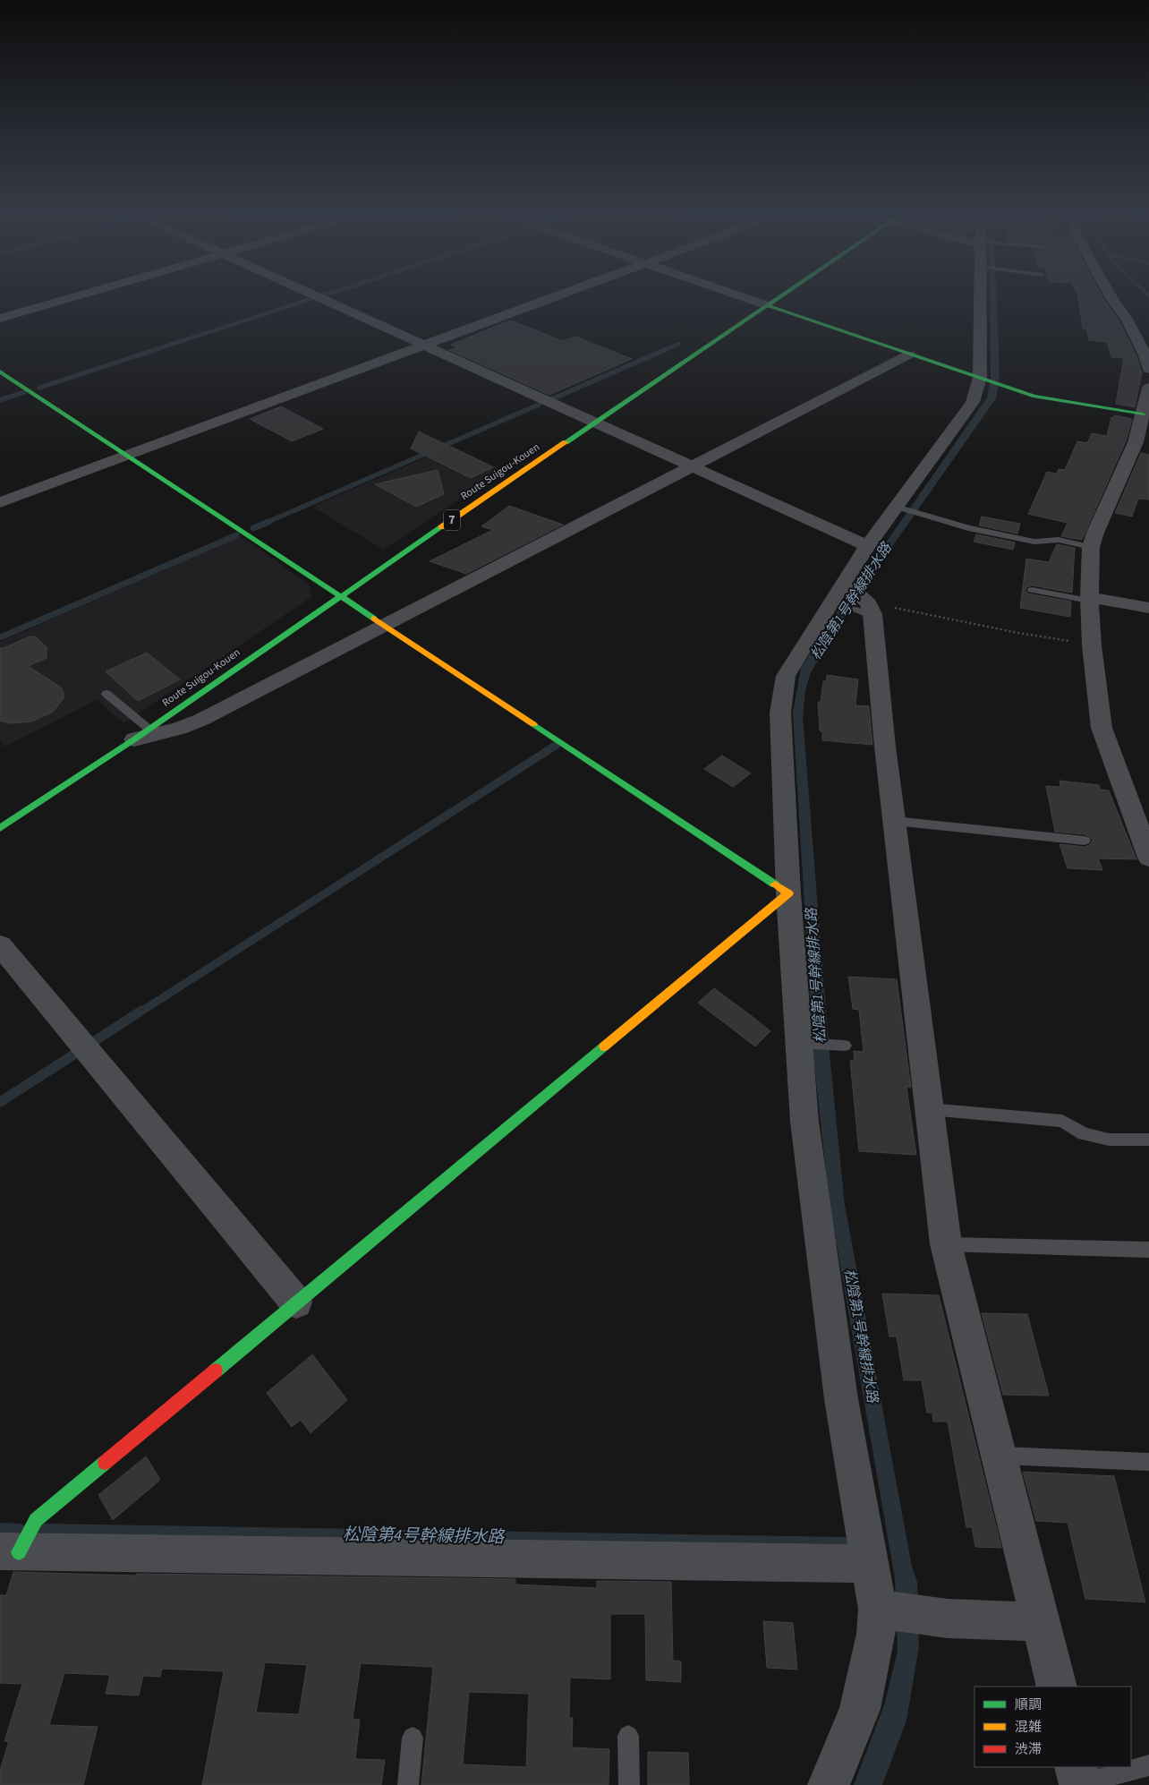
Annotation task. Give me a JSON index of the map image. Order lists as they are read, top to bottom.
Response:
{
  "streets": {
    "street": ["Route Suigou-Kouen", "7"]
  },
  "water": ["松陰第1号幹線排水路", "松陰第4号幹線排水路"],
  "legend": ["順調", "混雑", "渋滞"]
}
